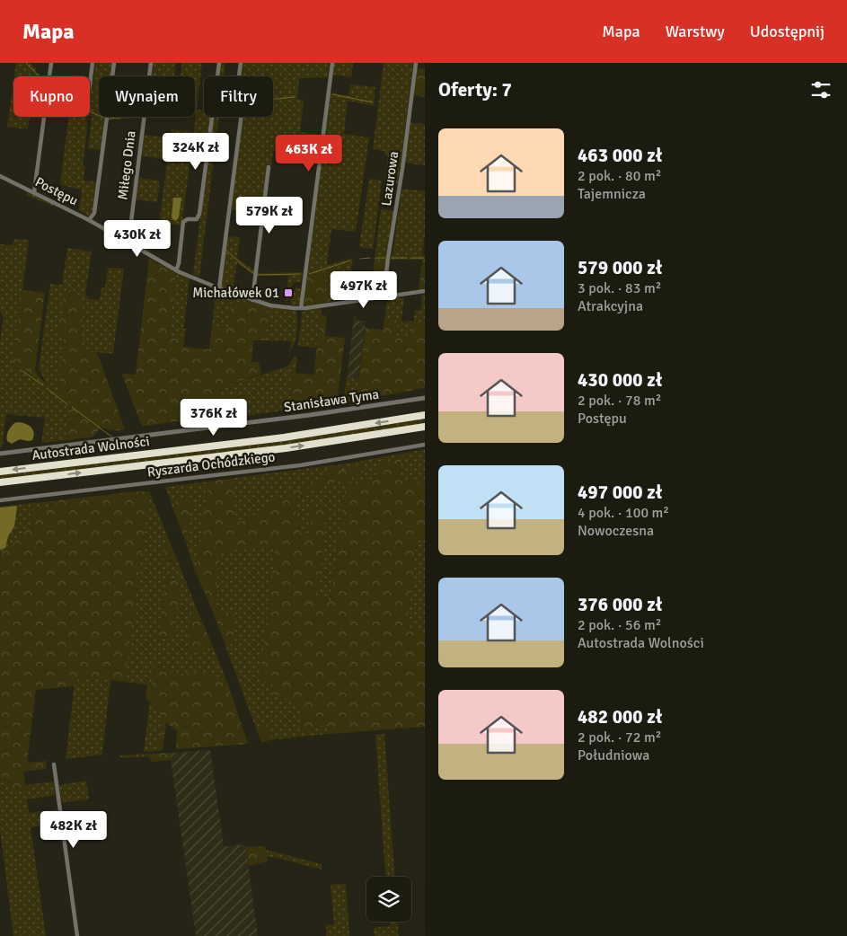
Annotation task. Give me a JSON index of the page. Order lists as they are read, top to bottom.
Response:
{
  "streets": {
    "highway": ["Autostrada Wolności"],
    "street": [
      "Miłego Dnia",
      "Lazurowa",
      "Postępu",
      "Stanisława Tyma",
      "Ryszarda Ochódzkiego"
    ]
  },
  "crossings": [
    ["Miłego Dnia", "Postępu"],
    ["Lazurowa", "Postępu"]
  ],
  "places": {
    "transit": ["Michałówek 01"]
  },
  "page": {
    "header": "Mapa",
    "nav": ["Mapa", "Warstwy", "Udostępnij"],
    "heading": "Oferty: 7",
    "chip": ["Kupno", "Wynajem", "Filtry"],
    "list": [
      {
        "name": "463 000 zł",
        "note": "2 pok. · 80 m² · Tajemnicza"
      },
      {
        "name": "579 000 zł",
        "note": "3 pok. · 83 m² · Atrakcyjna"
      },
      {
        "name": "430 000 zł",
        "note": "2 pok. · 78 m² · Postępu"
      },
      {
        "name": "497 000 zł",
        "note": "4 pok. · 100 m² · Nowoczesna"
      },
      {
        "name": "376 000 zł",
        "note": "2 pok. · 56 m² · Autostrada Wolności"
      },
      {
        "name": "482 000 zł",
        "note": "2 pok. · 72 m² · Południowa"
      }
    ],
    "price": [
      "324K zł",
      "463K zł",
      "579K zł",
      "430K zł",
      "497K zł",
      "376K zł",
      "482K zł"
    ]
  }
}
